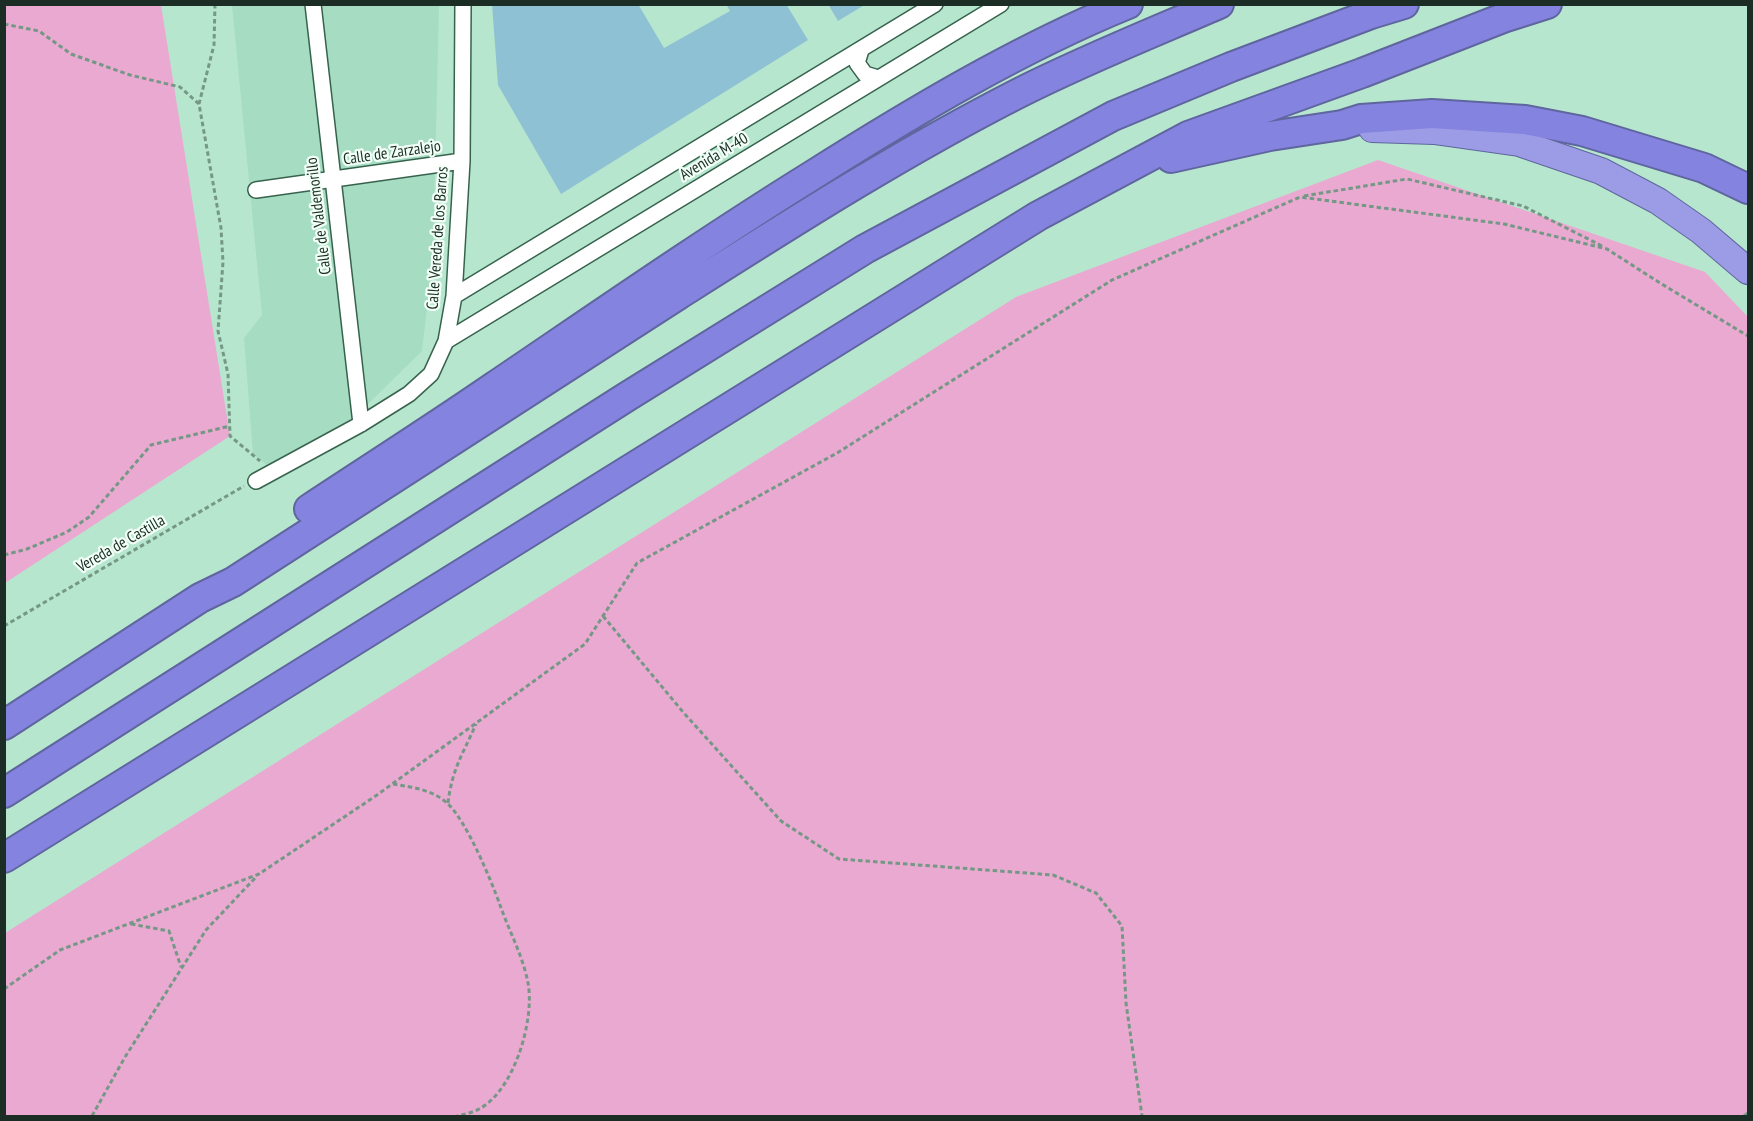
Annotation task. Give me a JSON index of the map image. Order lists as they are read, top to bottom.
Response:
{
  "streets": {
    "street": [
      "Calle de Zarzalejo",
      "Avenida M-40",
      "Calle de Valdemorillo",
      "Calle Vereda de los Barros"
    ],
    "path": ["Vereda de Castilla"]
  },
  "crossings": [
    ["Calle de Zarzalejo", "Calle de Valdemorillo"],
    ["Calle de Zarzalejo", "Calle Vereda de los Barros"],
    ["Avenida M-40", "Calle Vereda de los Barros"],
    ["Calle de Valdemorillo", "Calle Vereda de los Barros"],
    ["Calle Vereda de los Barros", "Vereda de Castilla"]
  ]
}
